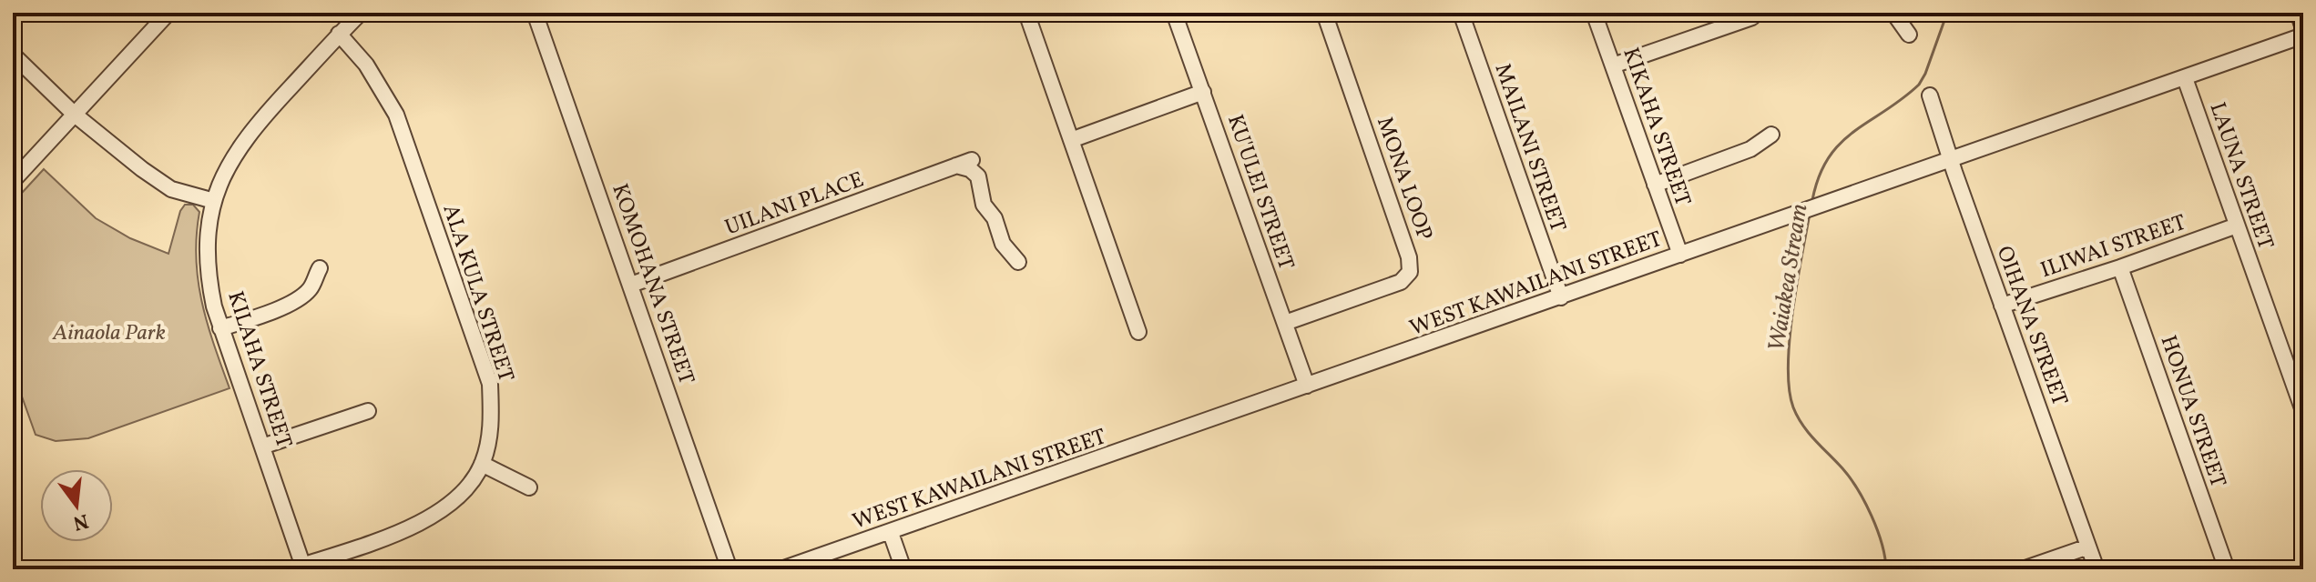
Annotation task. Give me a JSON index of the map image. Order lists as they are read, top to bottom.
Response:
{
  "streets": {
    "street": [
      "KIKAHA STREET",
      "MAILANI STREET",
      "LAUNA STREET",
      "MONA LOOP",
      "KU'ULEI STREET",
      "UILANI PLACE",
      "ILIWAI STREET",
      "WEST KAWAILANI STREET",
      "KOMOHANA STREET",
      "ALA KULA STREET",
      "OIHANA STREET",
      "KILAHA STREET",
      "HONUA STREET"
    ]
  },
  "crossings": [
    ["KIKAHA STREET", "WEST KAWAILANI STREET"],
    ["MAILANI STREET", "WEST KAWAILANI STREET"],
    ["LAUNA STREET", "ILIWAI STREET"],
    ["LAUNA STREET", "WEST KAWAILANI STREET"],
    ["MONA LOOP", "KU'ULEI STREET"],
    ["KU'ULEI STREET", "WEST KAWAILANI STREET"],
    ["UILANI PLACE", "KOMOHANA STREET"],
    ["ILIWAI STREET", "OIHANA STREET"],
    ["ILIWAI STREET", "HONUA STREET"],
    ["WEST KAWAILANI STREET", "OIHANA STREET"],
    ["ALA KULA STREET", "KILAHA STREET"]
  ],
  "water": ["Waiakea Stream"],
  "parks": ["Ainaola Park"],
  "north": "bottom"
}
